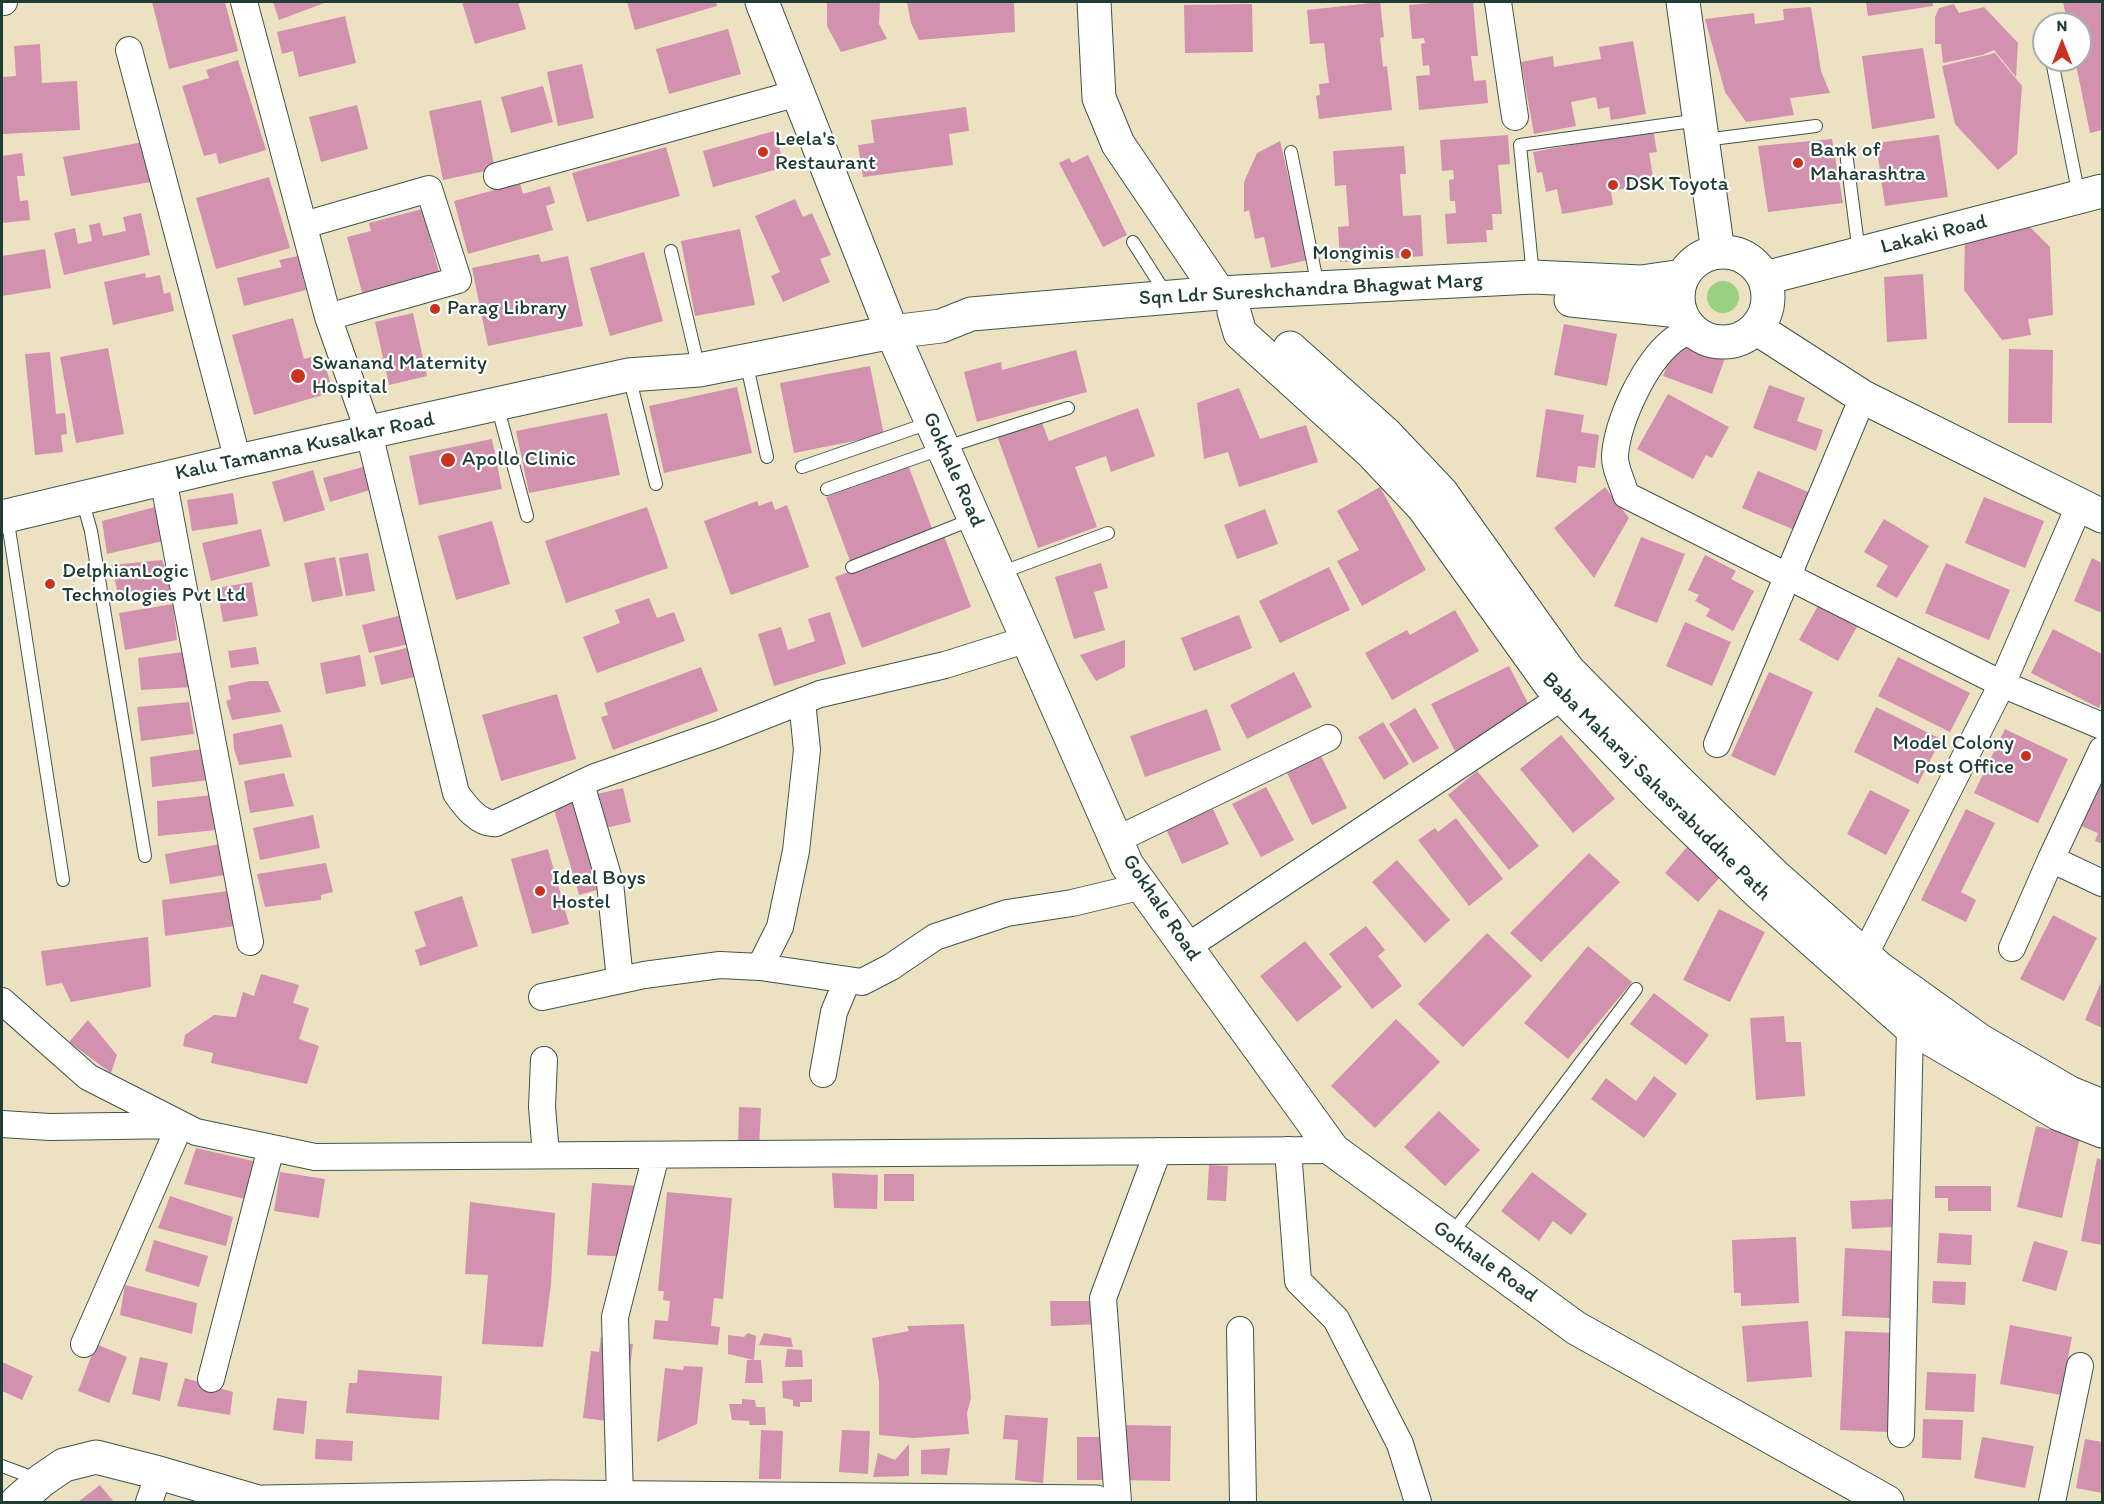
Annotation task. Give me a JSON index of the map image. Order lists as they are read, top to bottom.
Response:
{
  "streets": {
    "street": [
      "Lakaki Road",
      "Sqn Ldr Sureshchandra Bhagwat Marg",
      "Kalu Tamanna Kusalkar Road",
      "Gokhale Road",
      "Baba Maharaj Sahasrabuddhe Path"
    ]
  },
  "crossings": [
    ["Lakaki Road", "Sqn Ldr Sureshchandra Bhagwat Marg"],
    ["Sqn Ldr Sureshchandra Bhagwat Marg", "Kalu Tamanna Kusalkar Road"],
    ["Sqn Ldr Sureshchandra Bhagwat Marg", "Gokhale Road"],
    ["Sqn Ldr Sureshchandra Bhagwat Marg", "Baba Maharaj Sahasrabuddhe Path"],
    ["Kalu Tamanna Kusalkar Road", "Gokhale Road"]
  ],
  "places": [
    "Leela's Restaurant",
    "Bank of Maharashtra",
    "DSK Toyota",
    "Monginis",
    "Parag Library",
    "Swanand Maternity Hospital",
    "Apollo Clinic",
    "DelphianLogic Technologies Pvt Ltd",
    "Model Colony Post Office",
    "Ideal Boys Hostel"
  ],
  "north": "top"
}
